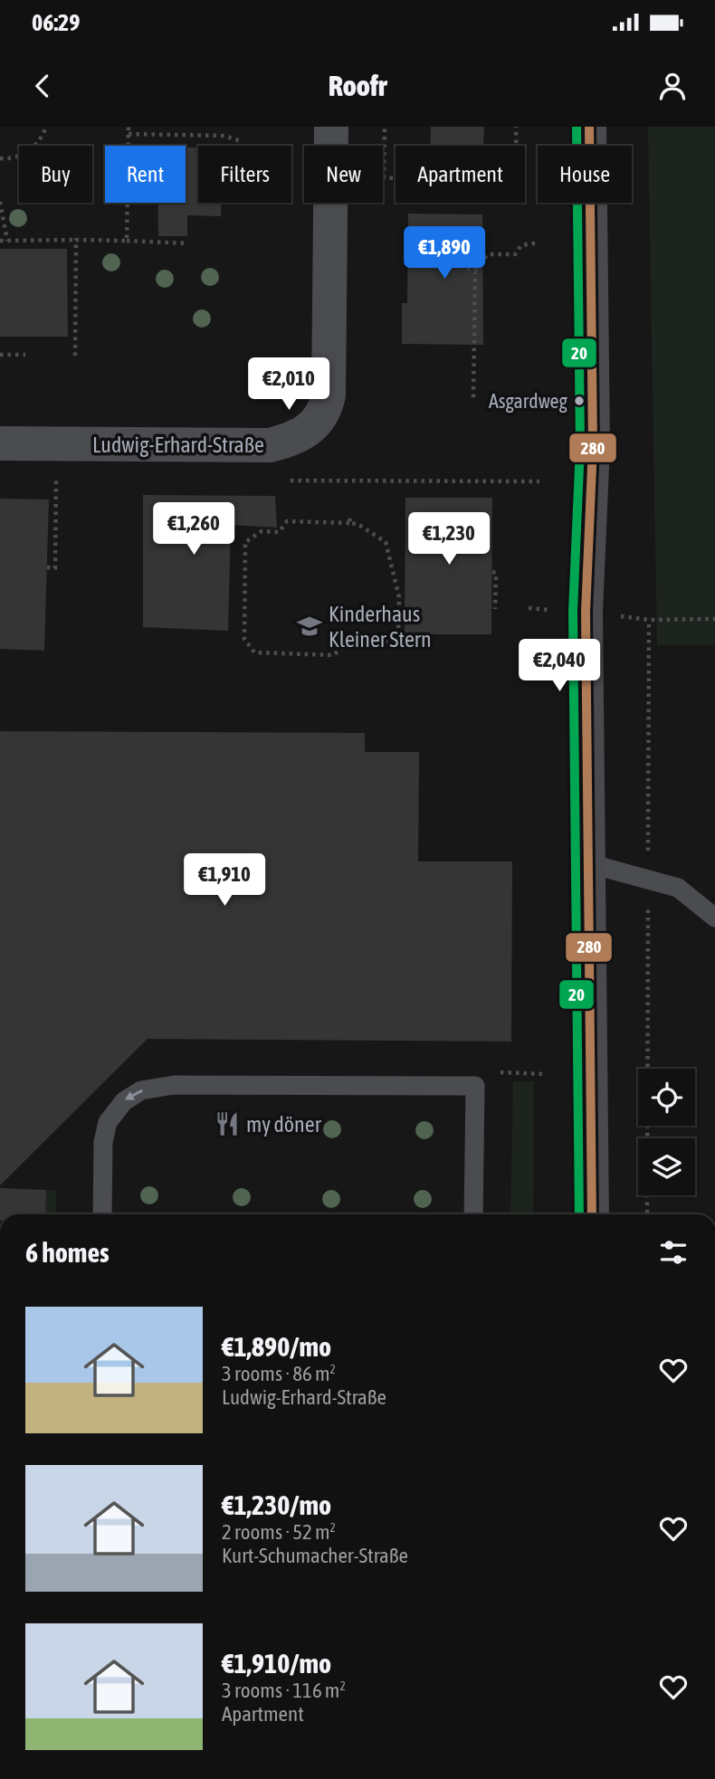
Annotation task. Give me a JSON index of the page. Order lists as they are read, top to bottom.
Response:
{
  "streets": {
    "street": ["Ludwig-Erhard-Straße"]
  },
  "places": {
    "other": ["Asgardweg"],
    "school or university": ["Kinderhaus Kleiner Stern"],
    "restaurant": ["my döner"]
  },
  "lines": ["transit line 280", "transit line 20"],
  "page": {
    "status": "06:29",
    "header": "Roofr",
    "chip": [
      "Buy",
      "Rent",
      "Filters",
      "New",
      "Apartment",
      "House"
    ],
    "price": [
      "€1,890",
      "€2,010",
      "€1,260",
      "€1,230",
      "€2,040",
      "€1,910"
    ],
    "heading": "6 homes",
    "list": [
      {
        "name": "€1,890/mo",
        "note": "3 rooms · 86 m² · Ludwig-Erhard-Straße"
      },
      {
        "name": "€1,230/mo",
        "note": "2 rooms · 52 m² · Kurt-Schumacher-Straße"
      },
      {
        "name": "€1,910/mo",
        "note": "3 rooms · 116 m² · Apartment"
      }
    ]
  }
}
